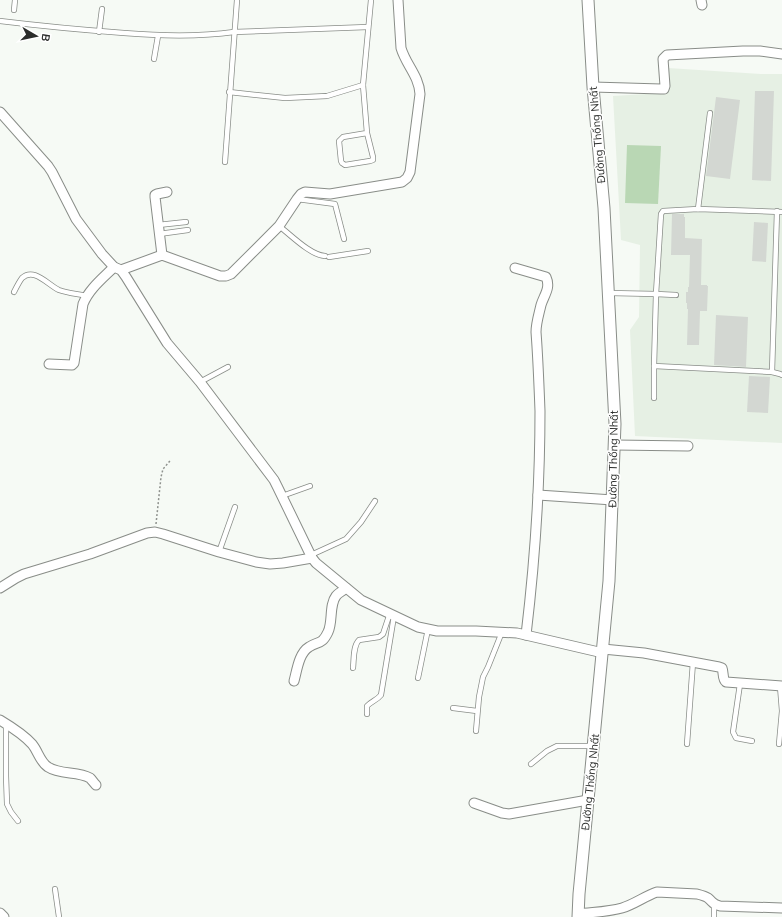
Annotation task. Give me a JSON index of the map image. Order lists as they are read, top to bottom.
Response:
{
  "streets": {
    "street": ["Đường Thống Nhất"]
  },
  "north": "right"
}
